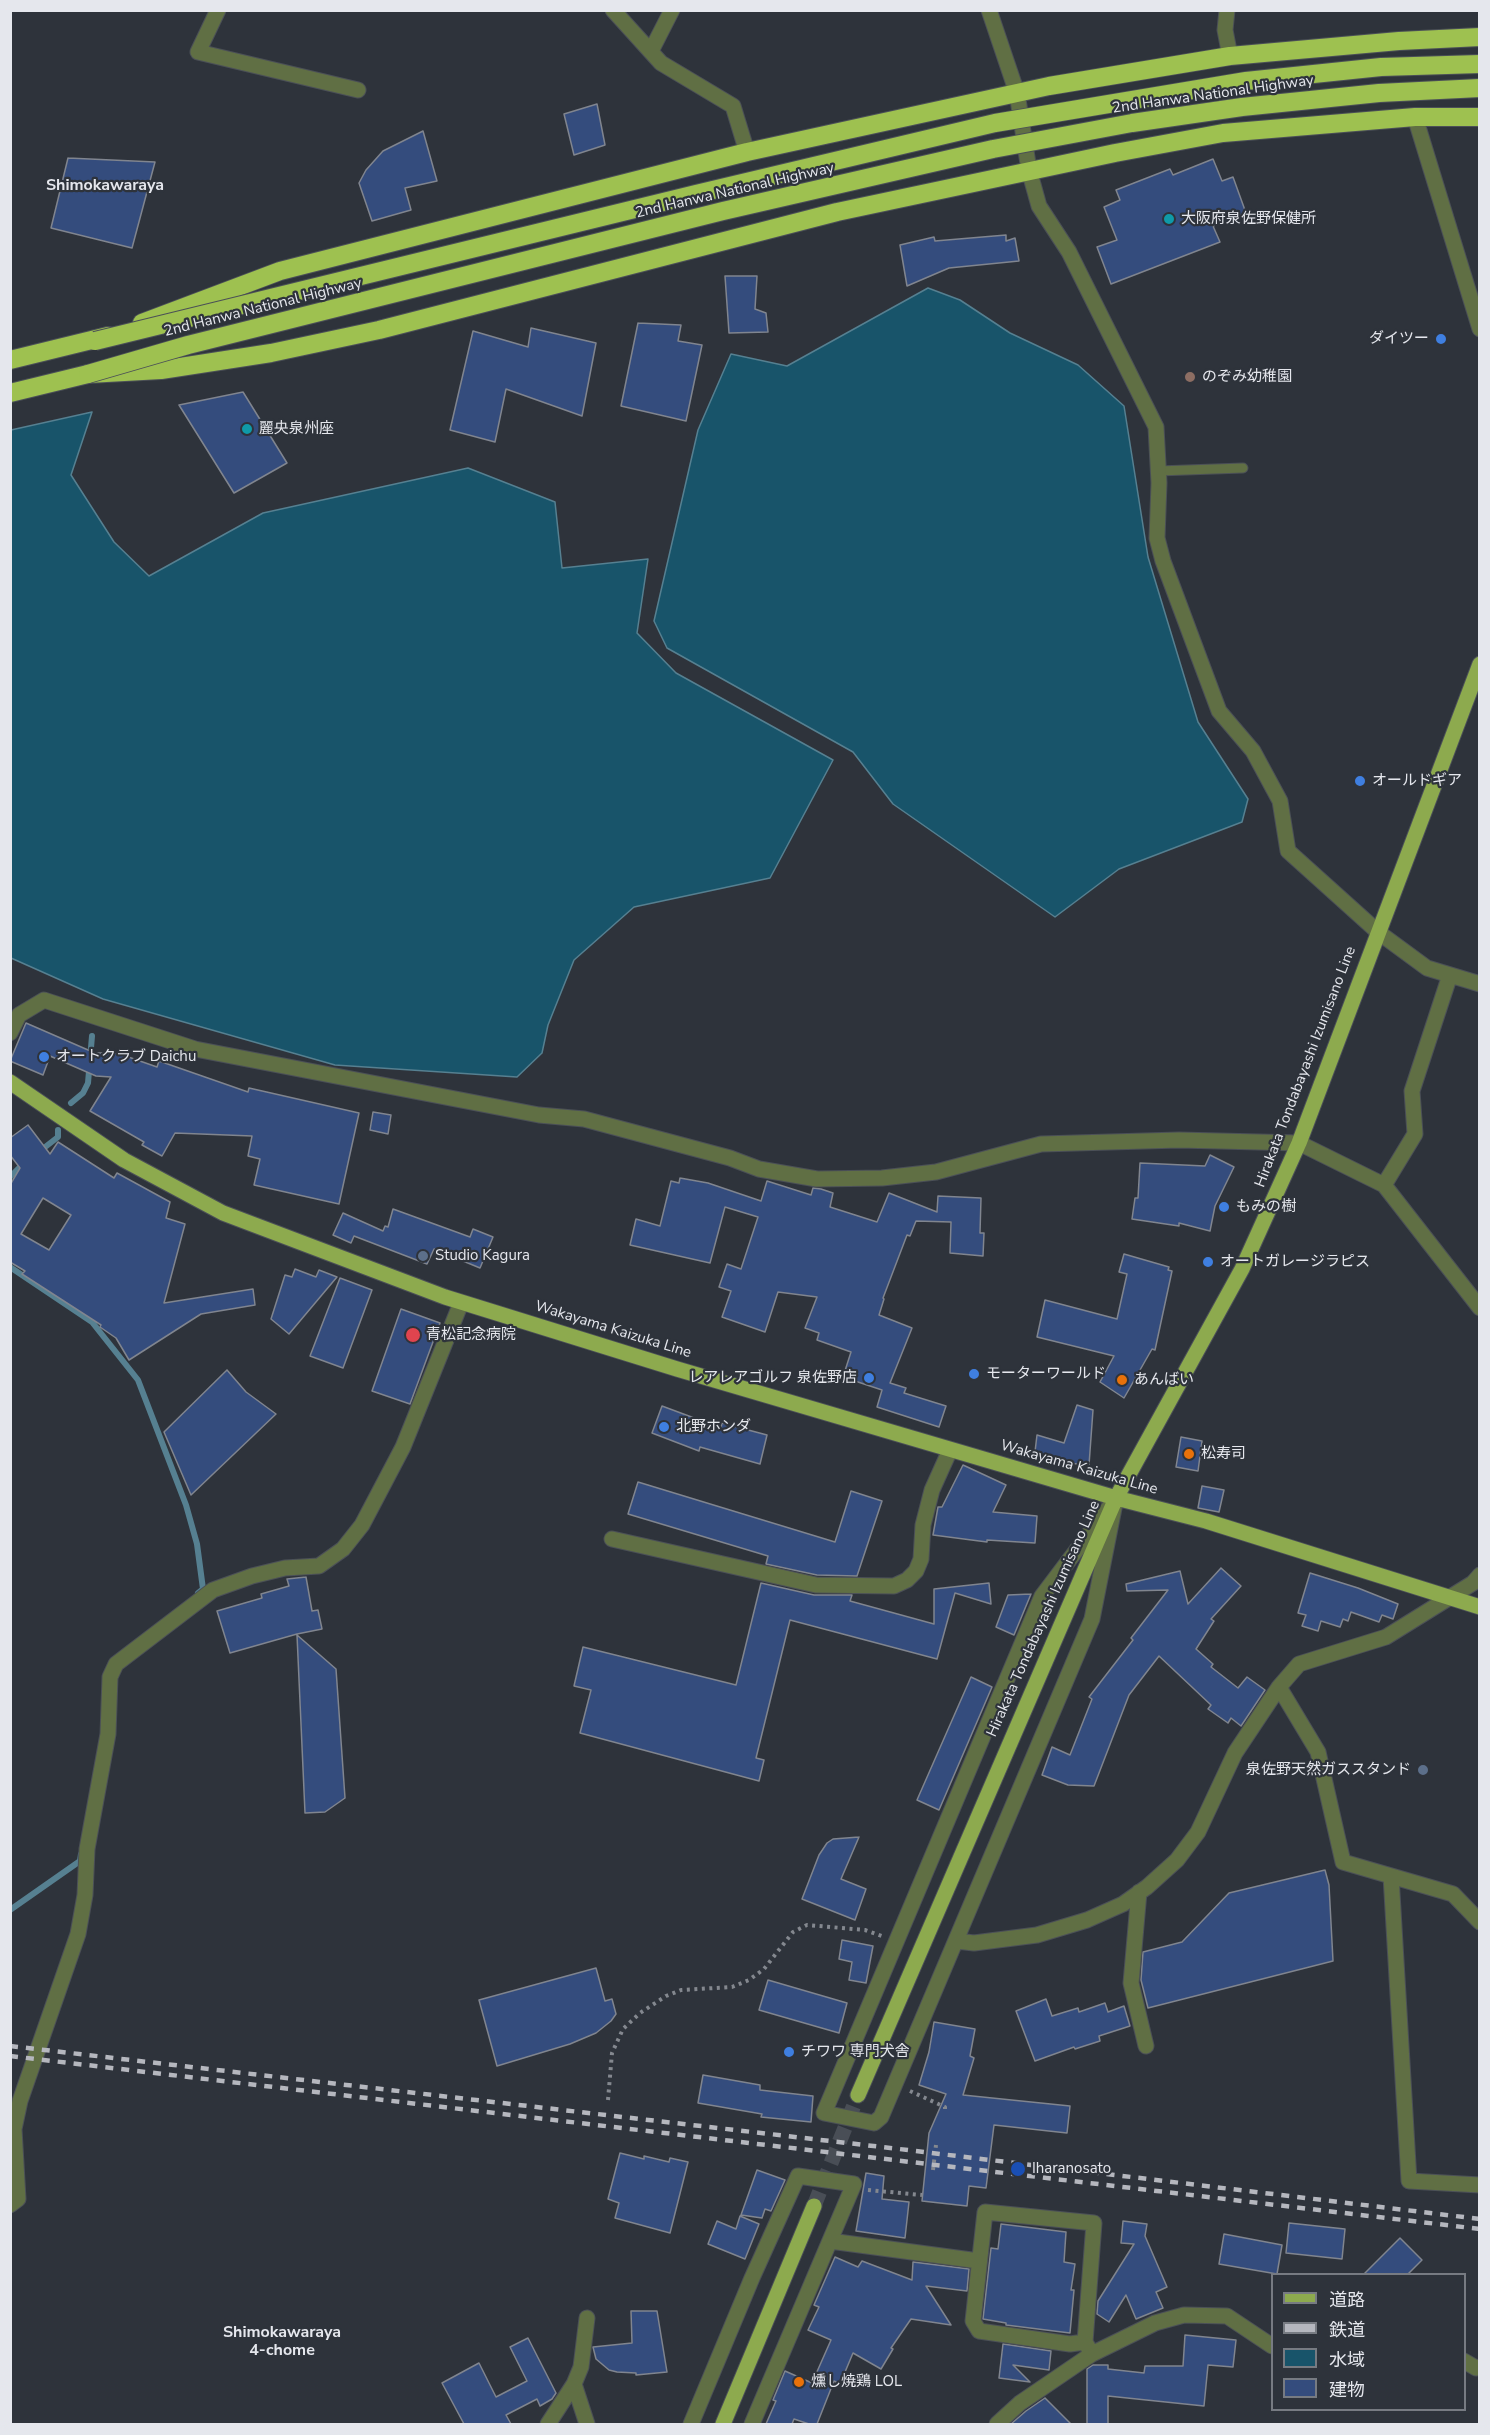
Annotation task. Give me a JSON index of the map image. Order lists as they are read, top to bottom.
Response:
{
  "streets": {
    "highway": ["2nd Hanwa National Highway"],
    "main road": ["Hirakata Tondabayashi Izumisano Line", "Wakayama Kaizuka Line"]
  },
  "crossings": [
    ["Hirakata Tondabayashi Izumisano Line", "Wakayama Kaizuka Line"]
  ],
  "districts": ["Shimokawaraya", "Shimokawaraya 4-chome"],
  "places": [
    "大阪府泉佐野保健所",
    "ダイツー",
    "のぞみ幼稚園",
    "麗央泉州座",
    "オールドギア",
    "オートクラブ Daichu",
    "もみの樹",
    "Studio Kagura",
    "オートガレージラピス",
    "青松記念病院",
    "モーターワールド",
    "レアレアゴルフ 泉佐野店",
    "あんばい",
    "北野ホンダ",
    "松寿司",
    "泉佐野天然ガススタンド",
    "チワワ 専門犬舎",
    "Iharanosato",
    "燻し焼鶏 LOL"
  ],
  "legend": [
    "道路",
    "鉄道",
    "水域",
    "建物"
  ]
}
